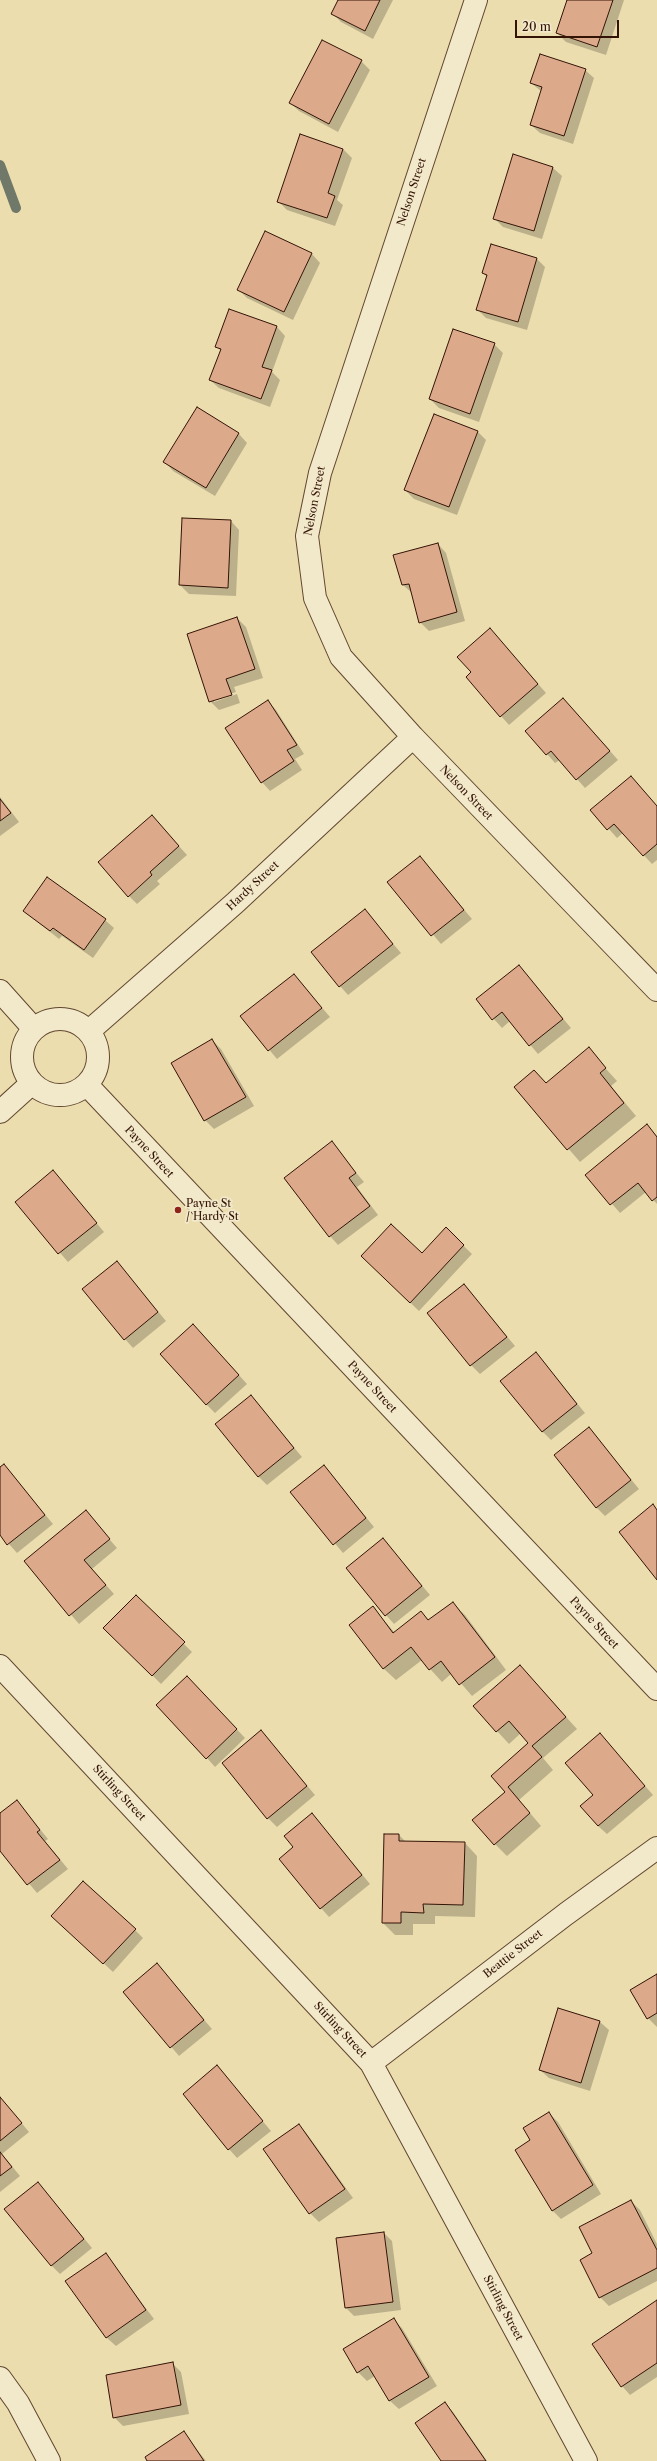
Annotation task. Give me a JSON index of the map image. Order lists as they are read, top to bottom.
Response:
{
  "streets": {
    "street": [
      "Nelson Street",
      "Hardy Street",
      "Payne Street",
      "Stirling Street",
      "Beattie Street"
    ]
  },
  "crossings": [
    ["Nelson Street", "Hardy Street"],
    ["Hardy Street", "Payne Street"],
    ["Stirling Street", "Beattie Street"]
  ],
  "places": ["Payne St / Hardy St"],
  "scale_bar": "20 m"
}
